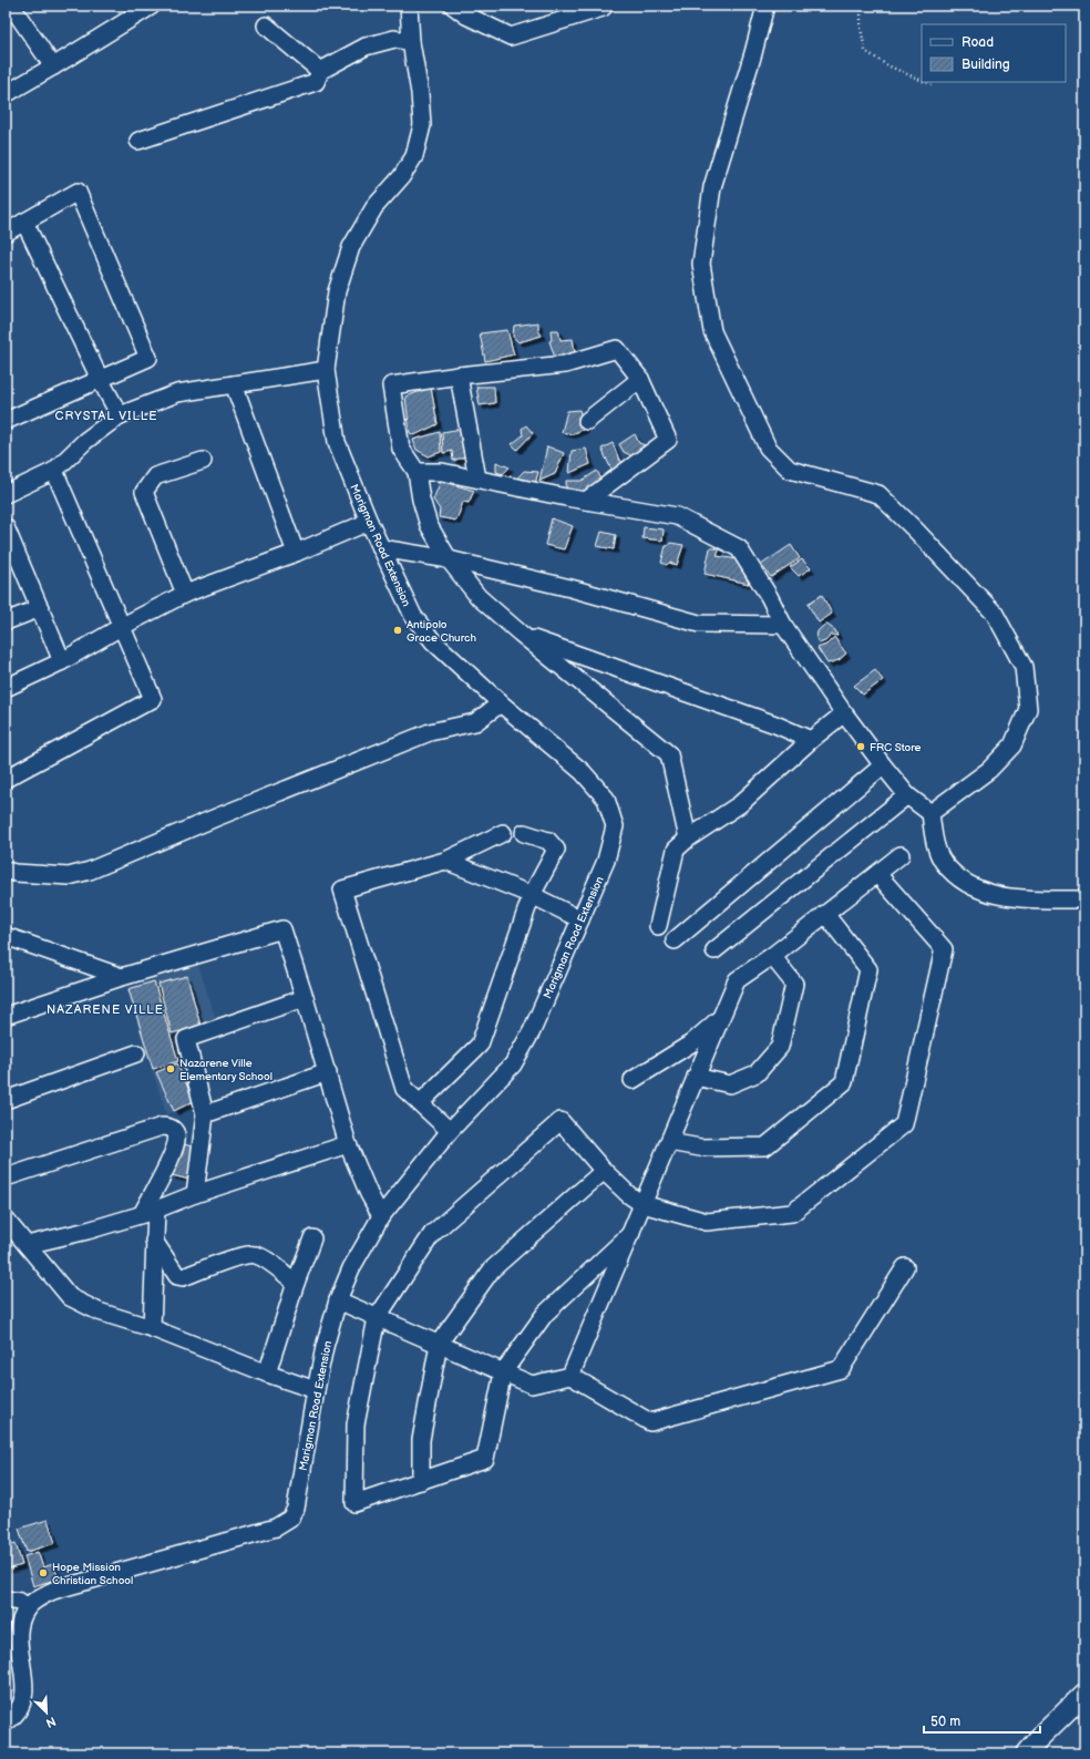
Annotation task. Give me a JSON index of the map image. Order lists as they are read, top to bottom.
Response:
{
  "streets": {
    "street": ["Marigman Road Extension"]
  },
  "districts": ["CRYSTAL VILLE", "NAZARENE VILLE"],
  "places": [
    "Antipolo Grace Church",
    "FRC Store",
    "Nazarene Ville Elementary School",
    "Hope Mission Christian School"
  ],
  "legend": ["Road", "Building"],
  "scale_bar": "50 m",
  "north": "bottom right"
}
